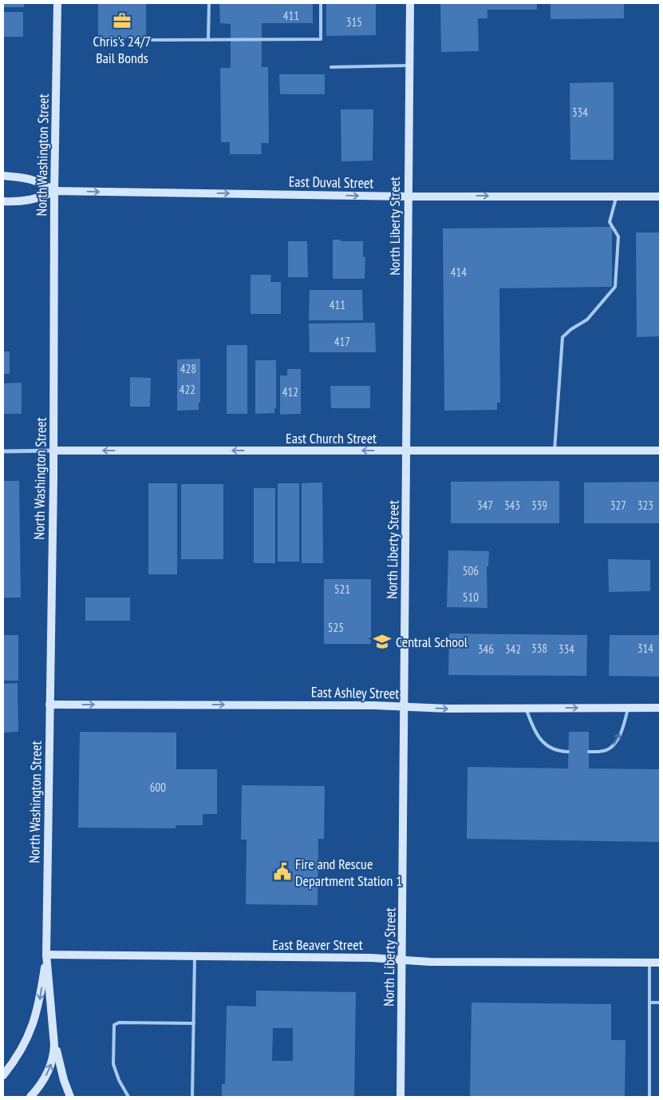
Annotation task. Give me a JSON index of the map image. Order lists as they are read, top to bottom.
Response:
{
  "streets": {
    "street": [
      "North Washington Street",
      "East Duval Street",
      "North Liberty Street",
      "East Church Street",
      "East Ashley Street",
      "East Beaver Street"
    ]
  },
  "crossings": [
    ["North Washington Street", "East Duval Street"],
    ["North Washington Street", "East Church Street"],
    ["North Washington Street", "East Ashley Street"],
    ["North Washington Street", "East Beaver Street"],
    ["East Duval Street", "North Liberty Street"],
    ["North Liberty Street", "East Church Street"],
    ["North Liberty Street", "East Ashley Street"],
    ["North Liberty Street", "East Beaver Street"]
  ],
  "one_way": ["East Duval Street", "East Church Street", "East Ashley Street"],
  "places": {
    "office": ["Chris's 24/7 Bail Bonds"],
    "school or university": ["Central School"],
    "public building": ["Fire and Rescue Department Station 1"]
  },
  "house_numbers": [
    "411",
    "315",
    "334",
    "414",
    "411",
    "417",
    "428",
    "422",
    "412",
    "347",
    "343",
    "339",
    "327",
    "323",
    "506",
    "521",
    "510",
    "525",
    "338",
    "314",
    "346",
    "342",
    "334",
    "600"
  ]
}
